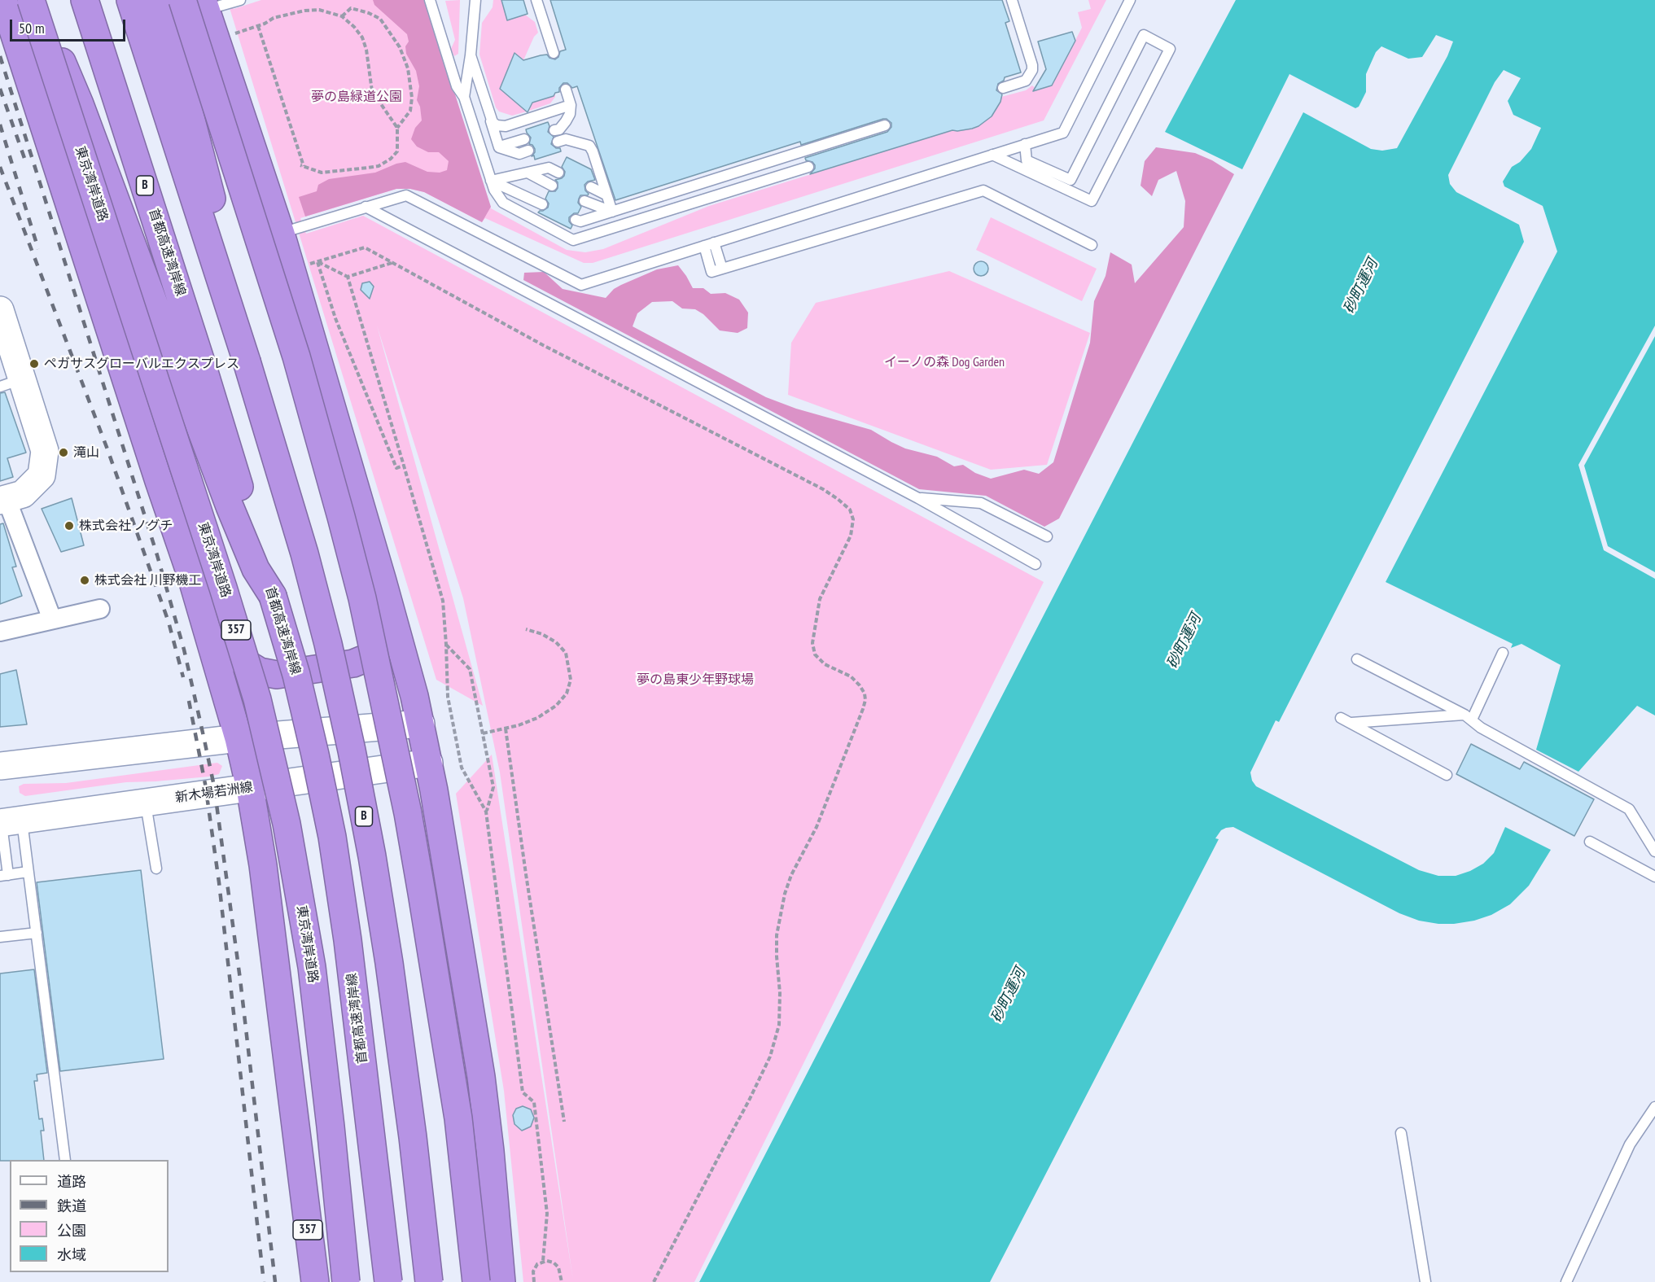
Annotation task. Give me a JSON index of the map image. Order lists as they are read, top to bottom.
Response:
{
  "streets": {
    "highway": [
      "東京湾岸道路",
      "B",
      "首都高速湾岸線",
      "357"
    ],
    "street": ["新木場若洲線"]
  },
  "crossings": [
    ["357", "新木場若洲線"]
  ],
  "water": ["砂町運河"],
  "parks": ["夢の島緑道公園", "イーノの森 Dog Garden", "夢の島東少年野球場"],
  "places": [
    "ペガサスグローバルエクスプレス",
    "滝山",
    "株式会社 ノグチ",
    "株式会社 川野機工"
  ],
  "legend": [
    "道路",
    "鉄道",
    "公園",
    "水域"
  ],
  "scale_bar": "50 m"
}
